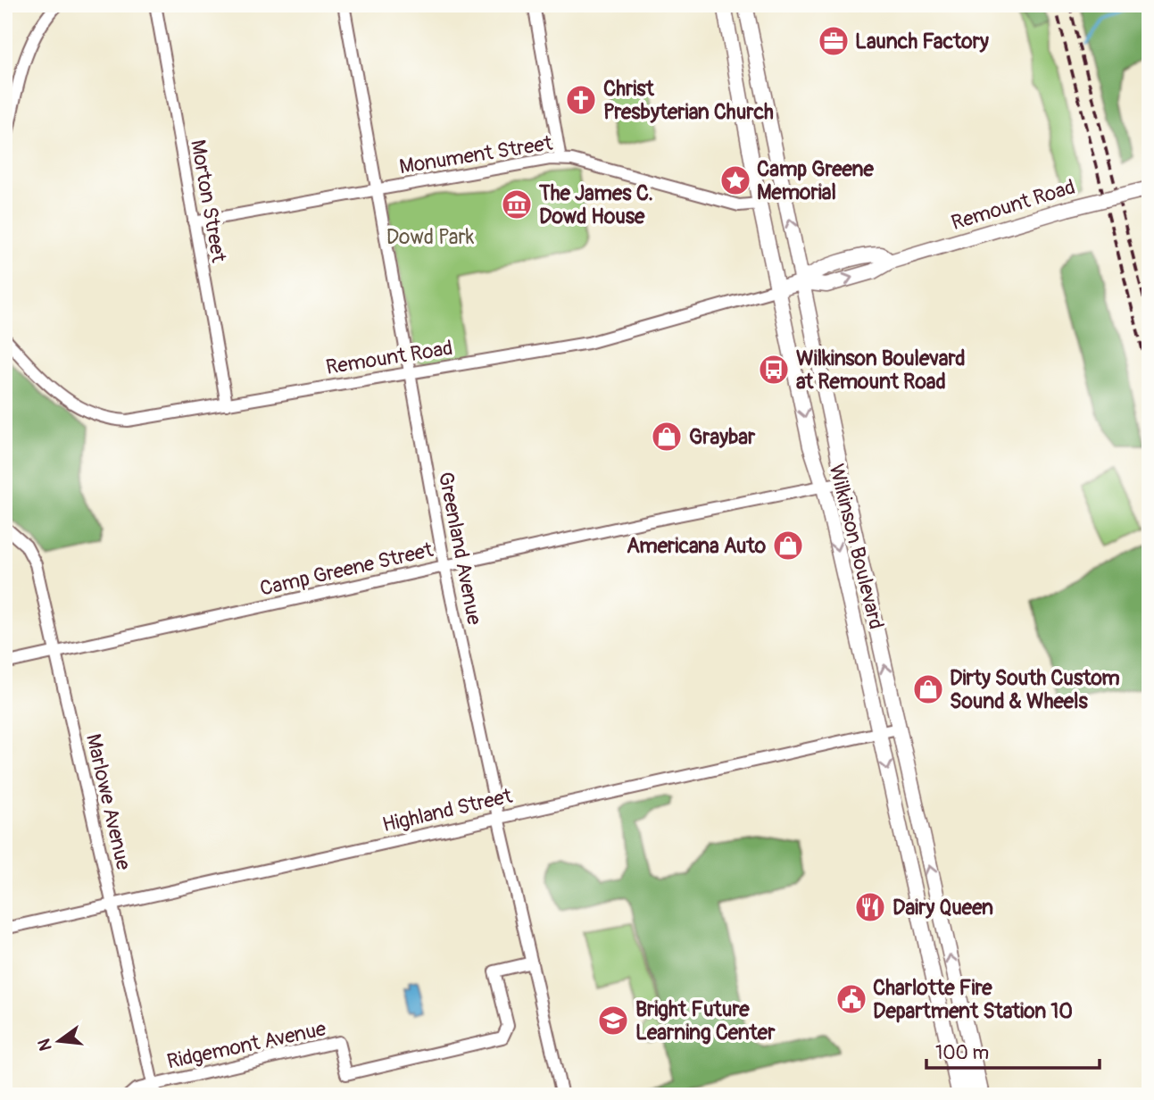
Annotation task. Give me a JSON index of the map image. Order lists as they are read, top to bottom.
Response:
{
  "streets": {
    "main road": ["Remount Road", "Wilkinson Boulevard"],
    "street": [
      "Monument Street",
      "Morton Street",
      "Greenland Avenue",
      "Camp Greene Street",
      "Marlowe Avenue",
      "Highland Street",
      "Ridgemont Avenue"
    ]
  },
  "crossings": [
    ["Monument Street", "Morton Street"],
    ["Monument Street", "Wilkinson Boulevard"],
    ["Monument Street", "Greenland Avenue"],
    ["Morton Street", "Remount Road"],
    ["Remount Road", "Wilkinson Boulevard"],
    ["Remount Road", "Greenland Avenue"],
    ["Wilkinson Boulevard", "Camp Greene Street"],
    ["Wilkinson Boulevard", "Highland Street"],
    ["Greenland Avenue", "Camp Greene Street"],
    ["Greenland Avenue", "Highland Street"],
    ["Greenland Avenue", "Ridgemont Avenue"],
    ["Camp Greene Street", "Marlowe Avenue"],
    ["Marlowe Avenue", "Highland Street"],
    ["Marlowe Avenue", "Ridgemont Avenue"]
  ],
  "parks": ["Dowd Park"],
  "places": {
    "office": ["Launch Factory"],
    "church": ["Christ Presbyterian Church"],
    "place": ["Camp Greene Memorial"],
    "museum": ["The James C. Dowd House"],
    "bus stop": ["Wilkinson Boulevard at Remount Road"],
    "shop": ["Graybar", "Americana Auto", "Dirty South Custom Sound & Wheels"],
    "restaurant": ["Dairy Queen"],
    "public building": ["Charlotte Fire Department Station 10"],
    "school or university": ["Bright Future Learning Center"]
  },
  "scale_bar": "100 m",
  "north": "left"
}
